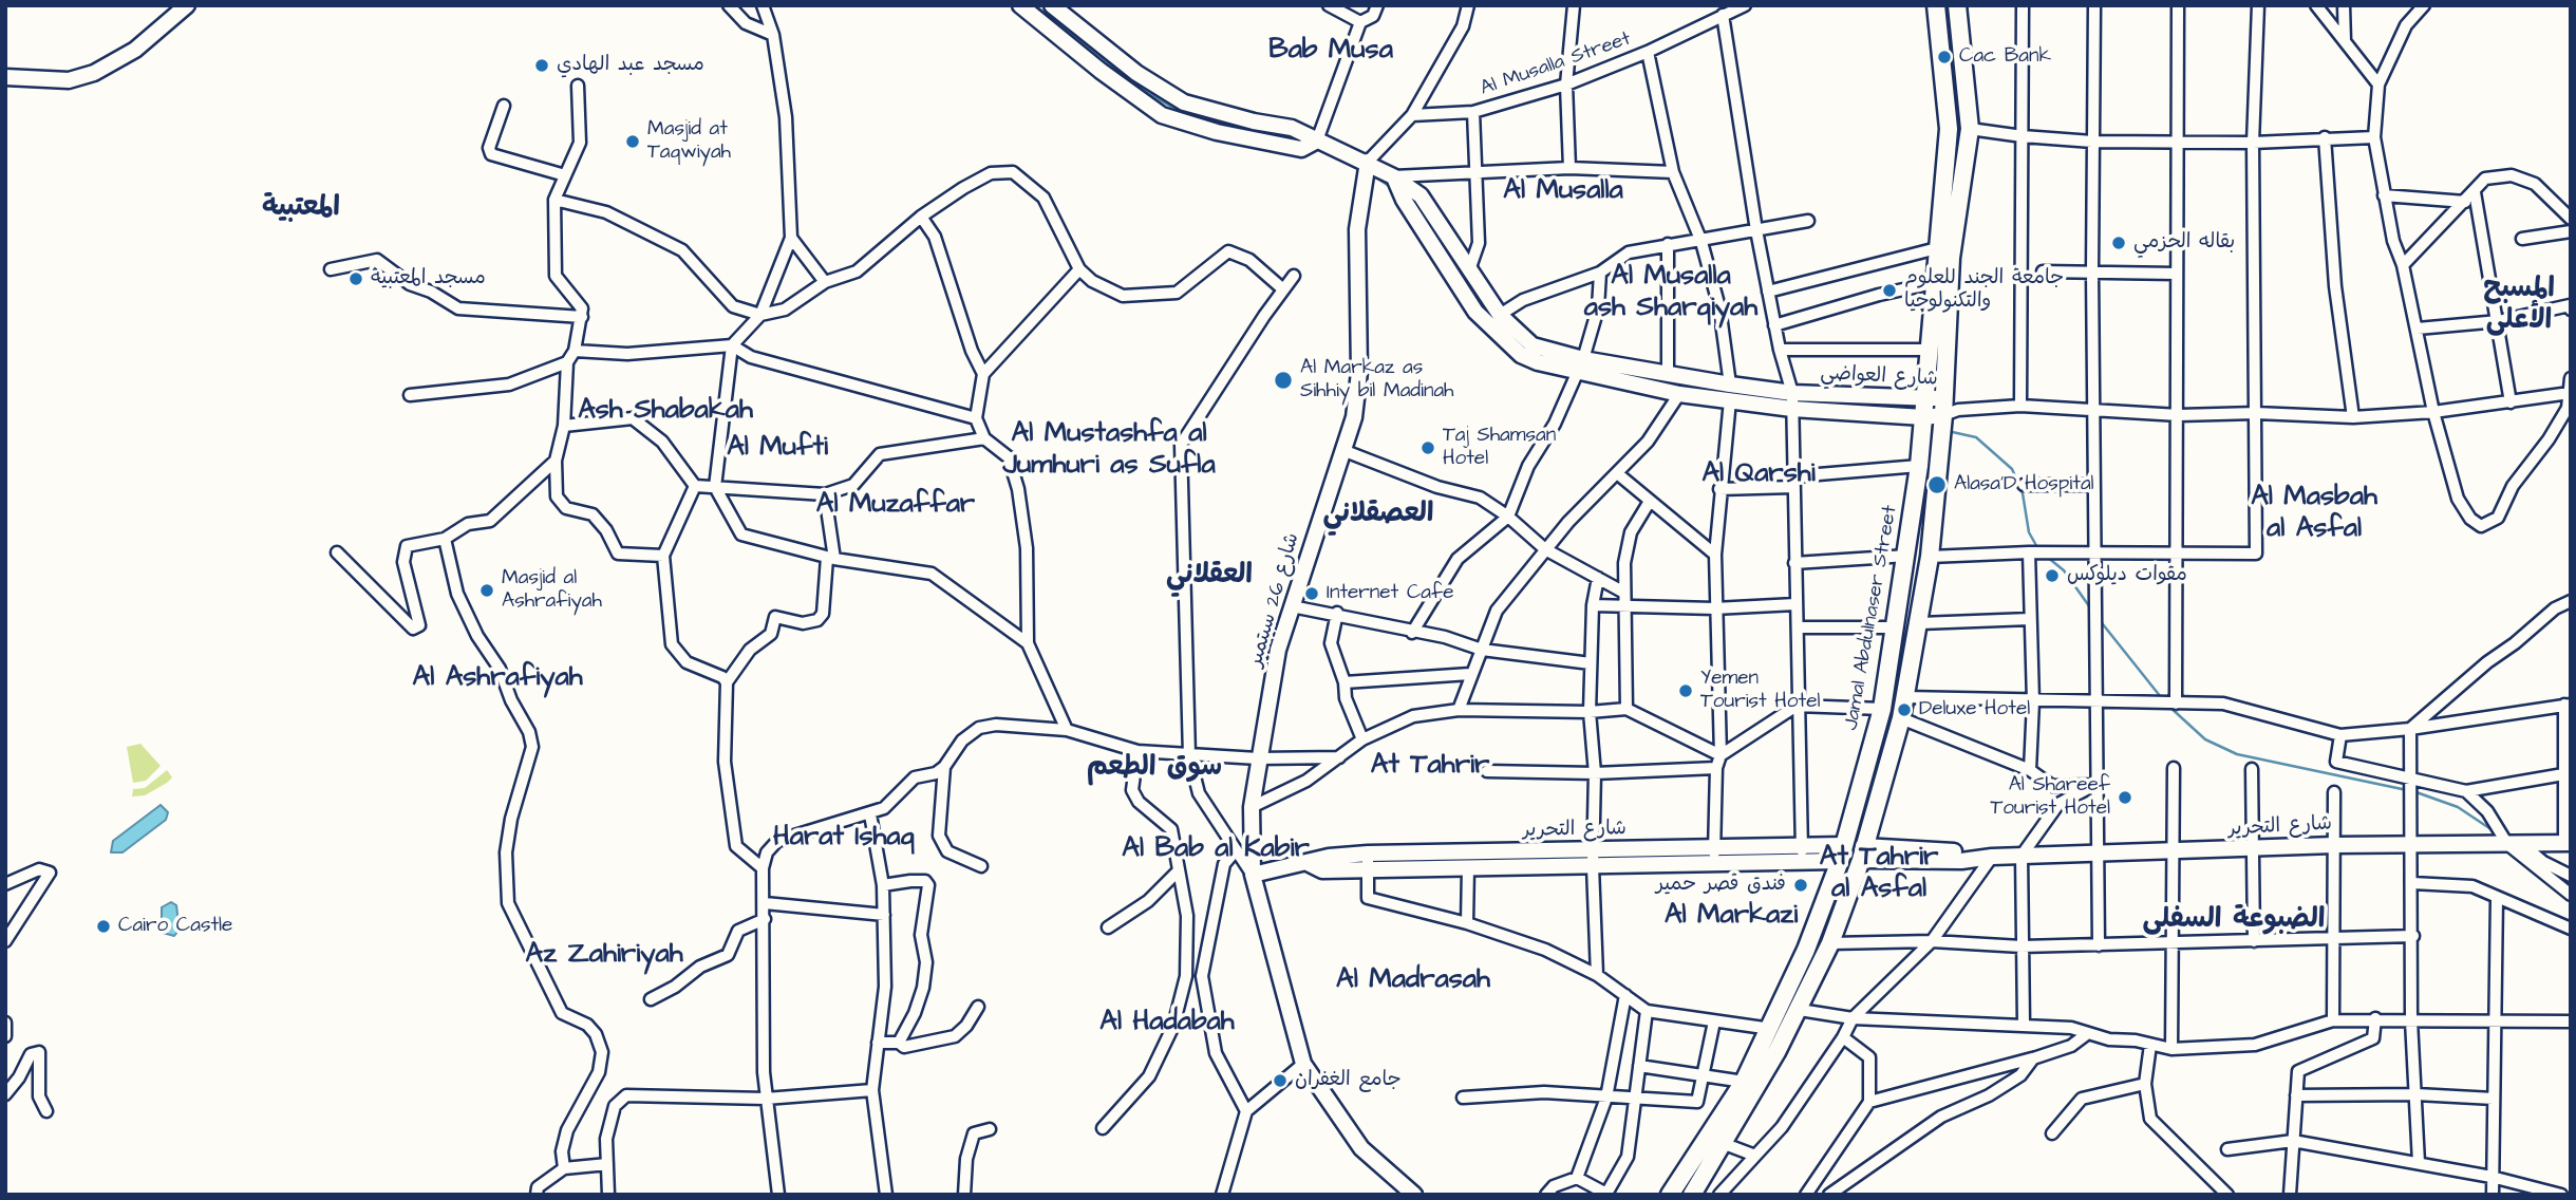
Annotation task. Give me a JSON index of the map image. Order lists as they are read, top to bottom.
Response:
{
  "streets": {
    "main road": [
      "شارع العواضي",
      "شارع 26 سبتمبر",
      "Jamal Abdulnaser Street",
      "شارع التحرير"
    ],
    "street": ["Al Musalla Street"]
  },
  "crossings": [
    ["شارع العواضي", "Jamal Abdulnaser Street"],
    ["شارع 26 سبتمبر", "شارع التحرير"],
    ["Jamal Abdulnaser Street", "شارع التحرير"]
  ],
  "districts": [
    "Bab Musa",
    "Al Musalla",
    "المعتبية",
    "Al Musalla ash Sharqiyah",
    "المسبح الأعلى",
    "Ash Shabakah",
    "Al Mustashfa al Jumhuri as Sufla",
    "Al Mufti",
    "Al Qarshi",
    "Al Masbah al Asfal",
    "Al Muzaffar",
    "العصقلاني",
    "العقلاني",
    "Al Ashrafiyah",
    "At Tahrir",
    "سوق الطعم",
    "Harat Ishaq",
    "Al Bab al Kabir",
    "At Tahrir al Asfal",
    "Al Markazi",
    "الضبوعة السفلى",
    "Az Zahiriyah",
    "Al Madrasah",
    "Al Hadabah"
  ],
  "places": [
    "Cac Bank",
    "مسجد عبد الهادي",
    "Masjid at Taqwiyah",
    "بقاله الحزمي",
    "مسجد المعتبية",
    "جامعة الجند للعلوم والتكنولوجيا",
    "Al Markaz as Sihhiy bil Madinah",
    "Taj Shamsan Hotel",
    "Alasa'D Hospital",
    "مقوات ديلوكس",
    "Masjid al Ashrafiyah",
    "Internet Cafe",
    "Yemen Tourist Hotel",
    "Deluxe Hotel",
    "Al Shareef Tourist Hotel",
    "فندق قصر حمير",
    "Cairo Castle",
    "جامع الغفران"
  ]
}
